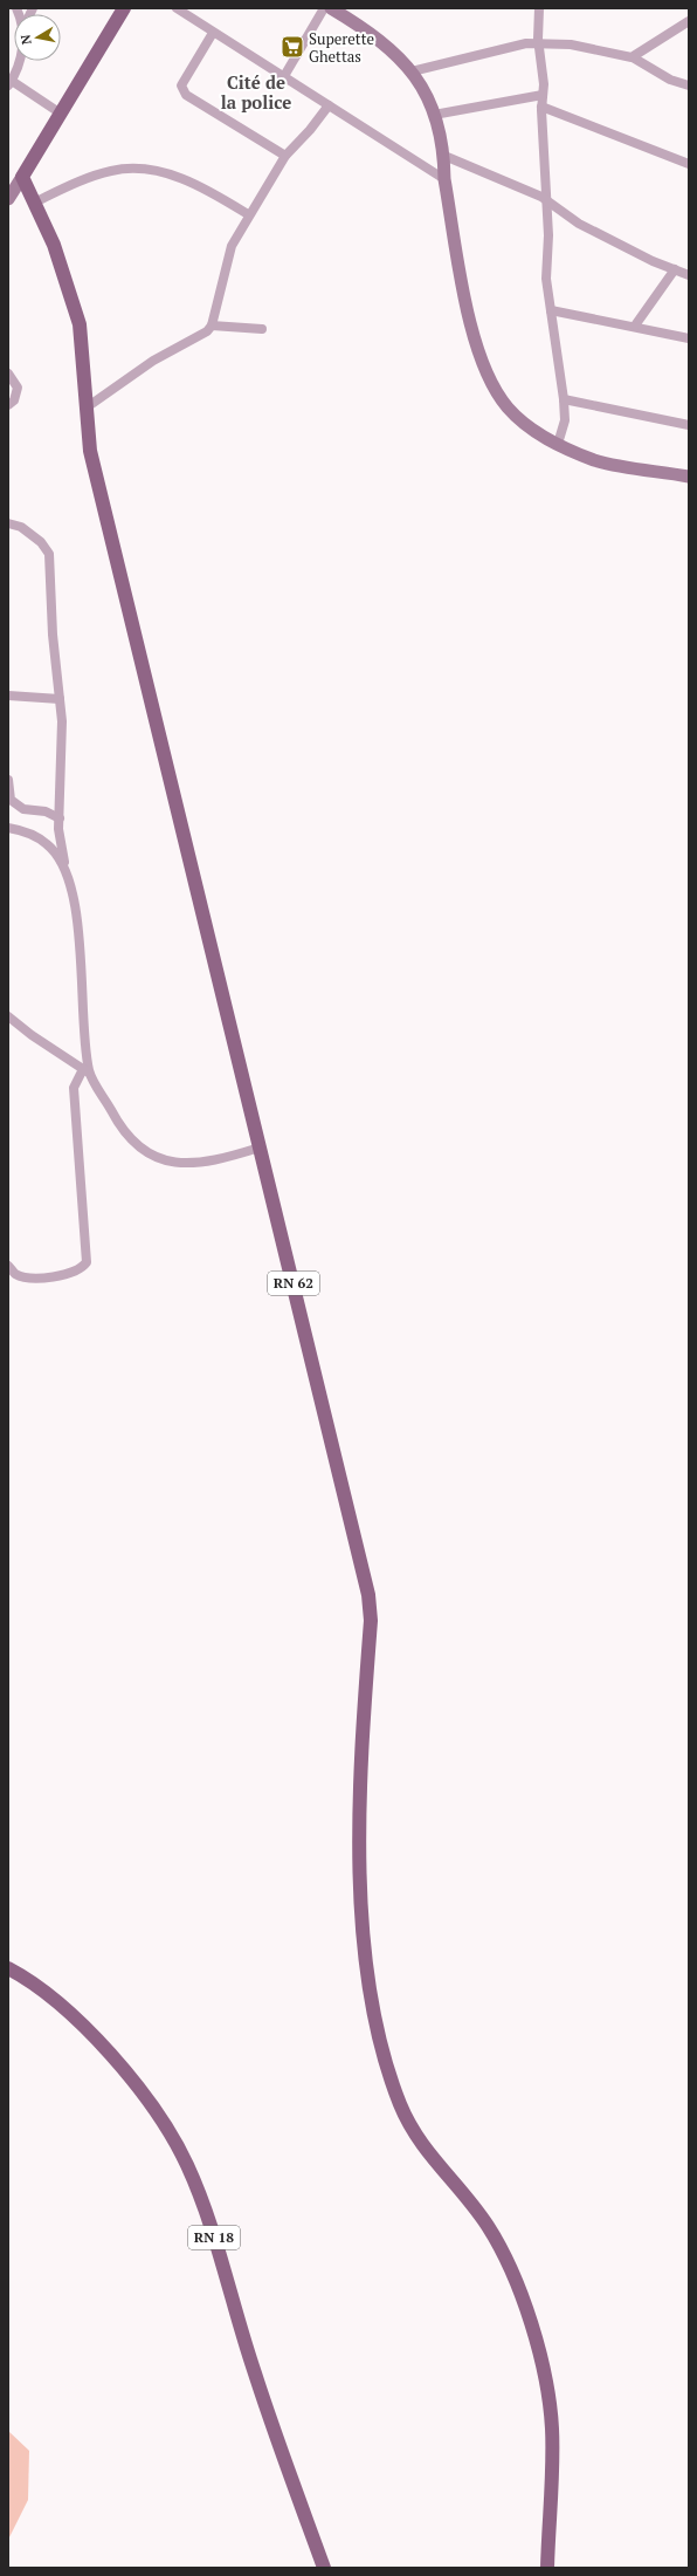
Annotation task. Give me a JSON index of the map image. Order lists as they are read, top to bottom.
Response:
{
  "streets": {
    "main road": ["RN 62", "RN 18"]
  },
  "districts": ["Cité de la police"],
  "places": {
    "supermarket": ["Superette Ghettas"]
  },
  "north": "left"
}
